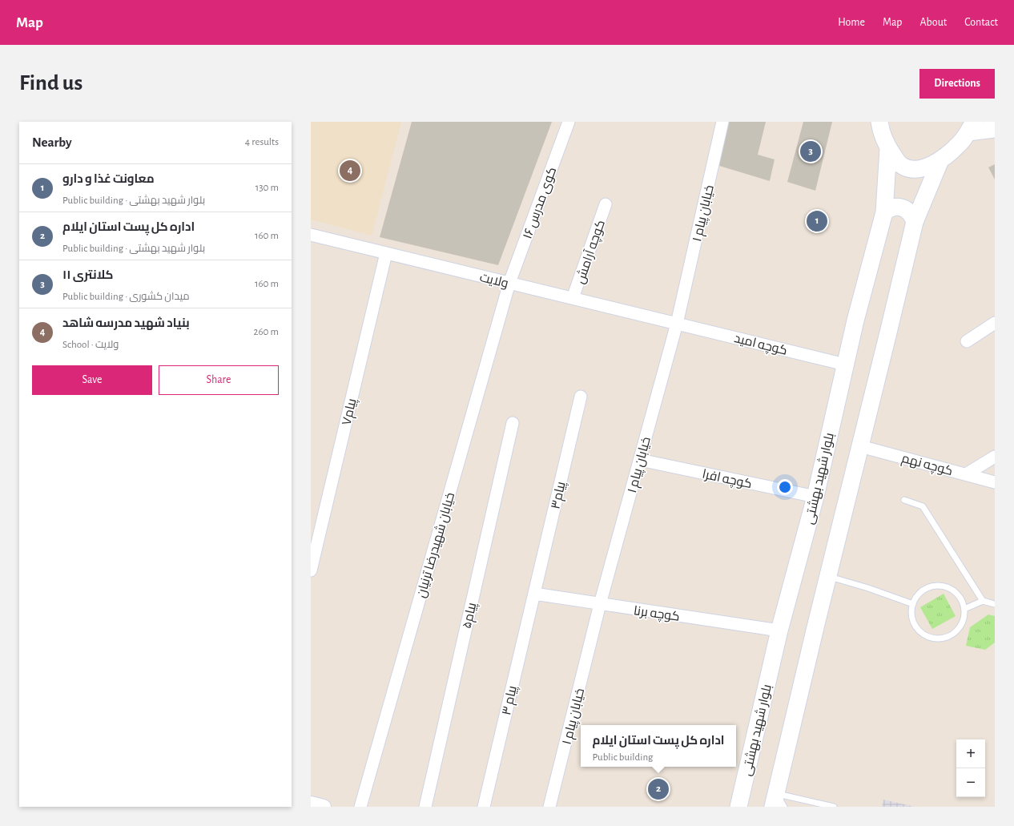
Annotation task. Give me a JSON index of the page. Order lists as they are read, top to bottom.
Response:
{
  "streets": {
    "main road": ["بلوار شهید بهشتی"],
    "street": [
      "کوی مدرس ۱۶",
      "خیابان پیام ۱",
      "کوچه آرامش",
      "ولایت",
      "کوچه امید",
      "پیام۷",
      "کوچه نهم",
      "کوچه افرا",
      "پیام۳",
      "خیابان شهیدرضا ترنیان",
      "کوچه برنا",
      "پیام۵",
      "پیام ۳"
    ]
  },
  "crossings": [
    ["کوی مدرس ۱۶", "ولایت"],
    ["کوی مدرس ۱۶", "خیابان شهیدرضا ترنیان"],
    ["خیابان پیام ۱", "ولایت"],
    ["خیابان پیام ۱", "کوچه امید"],
    ["خیابان پیام ۱", "کوچه افرا"],
    ["خیابان پیام ۱", "کوچه برنا"],
    ["کوچه آرامش", "ولایت"],
    ["ولایت", "کوچه امید"],
    ["ولایت", "پیام۷"],
    ["ولایت", "خیابان شهیدرضا ترنیان"],
    ["کوچه امید", "بلوار شهید بهشتی"],
    ["کوچه افرا", "بلوار شهید بهشتی"],
    ["بلوار شهید بهشتی", "کوچه برنا"],
    ["پیام۳", "کوچه برنا"],
    ["پیام۳", "پیام ۳"],
    ["کوچه برنا", "پیام ۳"]
  ],
  "page": {
    "header": "Map",
    "nav": [
      "Home",
      "Map",
      "About",
      "Contact"
    ],
    "buttons": [
      "Directions",
      ["Save", "Share"]
    ],
    "title": "Find us",
    "heading": ["Nearby", "4 results"],
    "pins": [
      "3",
      "4",
      "1",
      "2"
    ],
    "list": [
      {
        "mark": "1",
        "name": "معاونت غذا و دارو",
        "note": "Public building · بلوار شهید بهشتی",
        "value": "130 m"
      },
      {
        "mark": "2",
        "name": "اداره کل پست استان ایلام",
        "note": "Public building · بلوار شهید بهشتی",
        "value": "160 m"
      },
      {
        "mark": "3",
        "name": "کلانتری ۱۱",
        "note": "Public building · میدان کشوری",
        "value": "160 m"
      },
      {
        "mark": "4",
        "name": "بنیاد شهید مدرسه شاهد",
        "note": "School · ولایت",
        "value": "260 m"
      }
    ],
    "popup": ["اداره کل پست استان ایلام", "Public building"],
    "map_buttons": ["+", "−"]
  }
}
